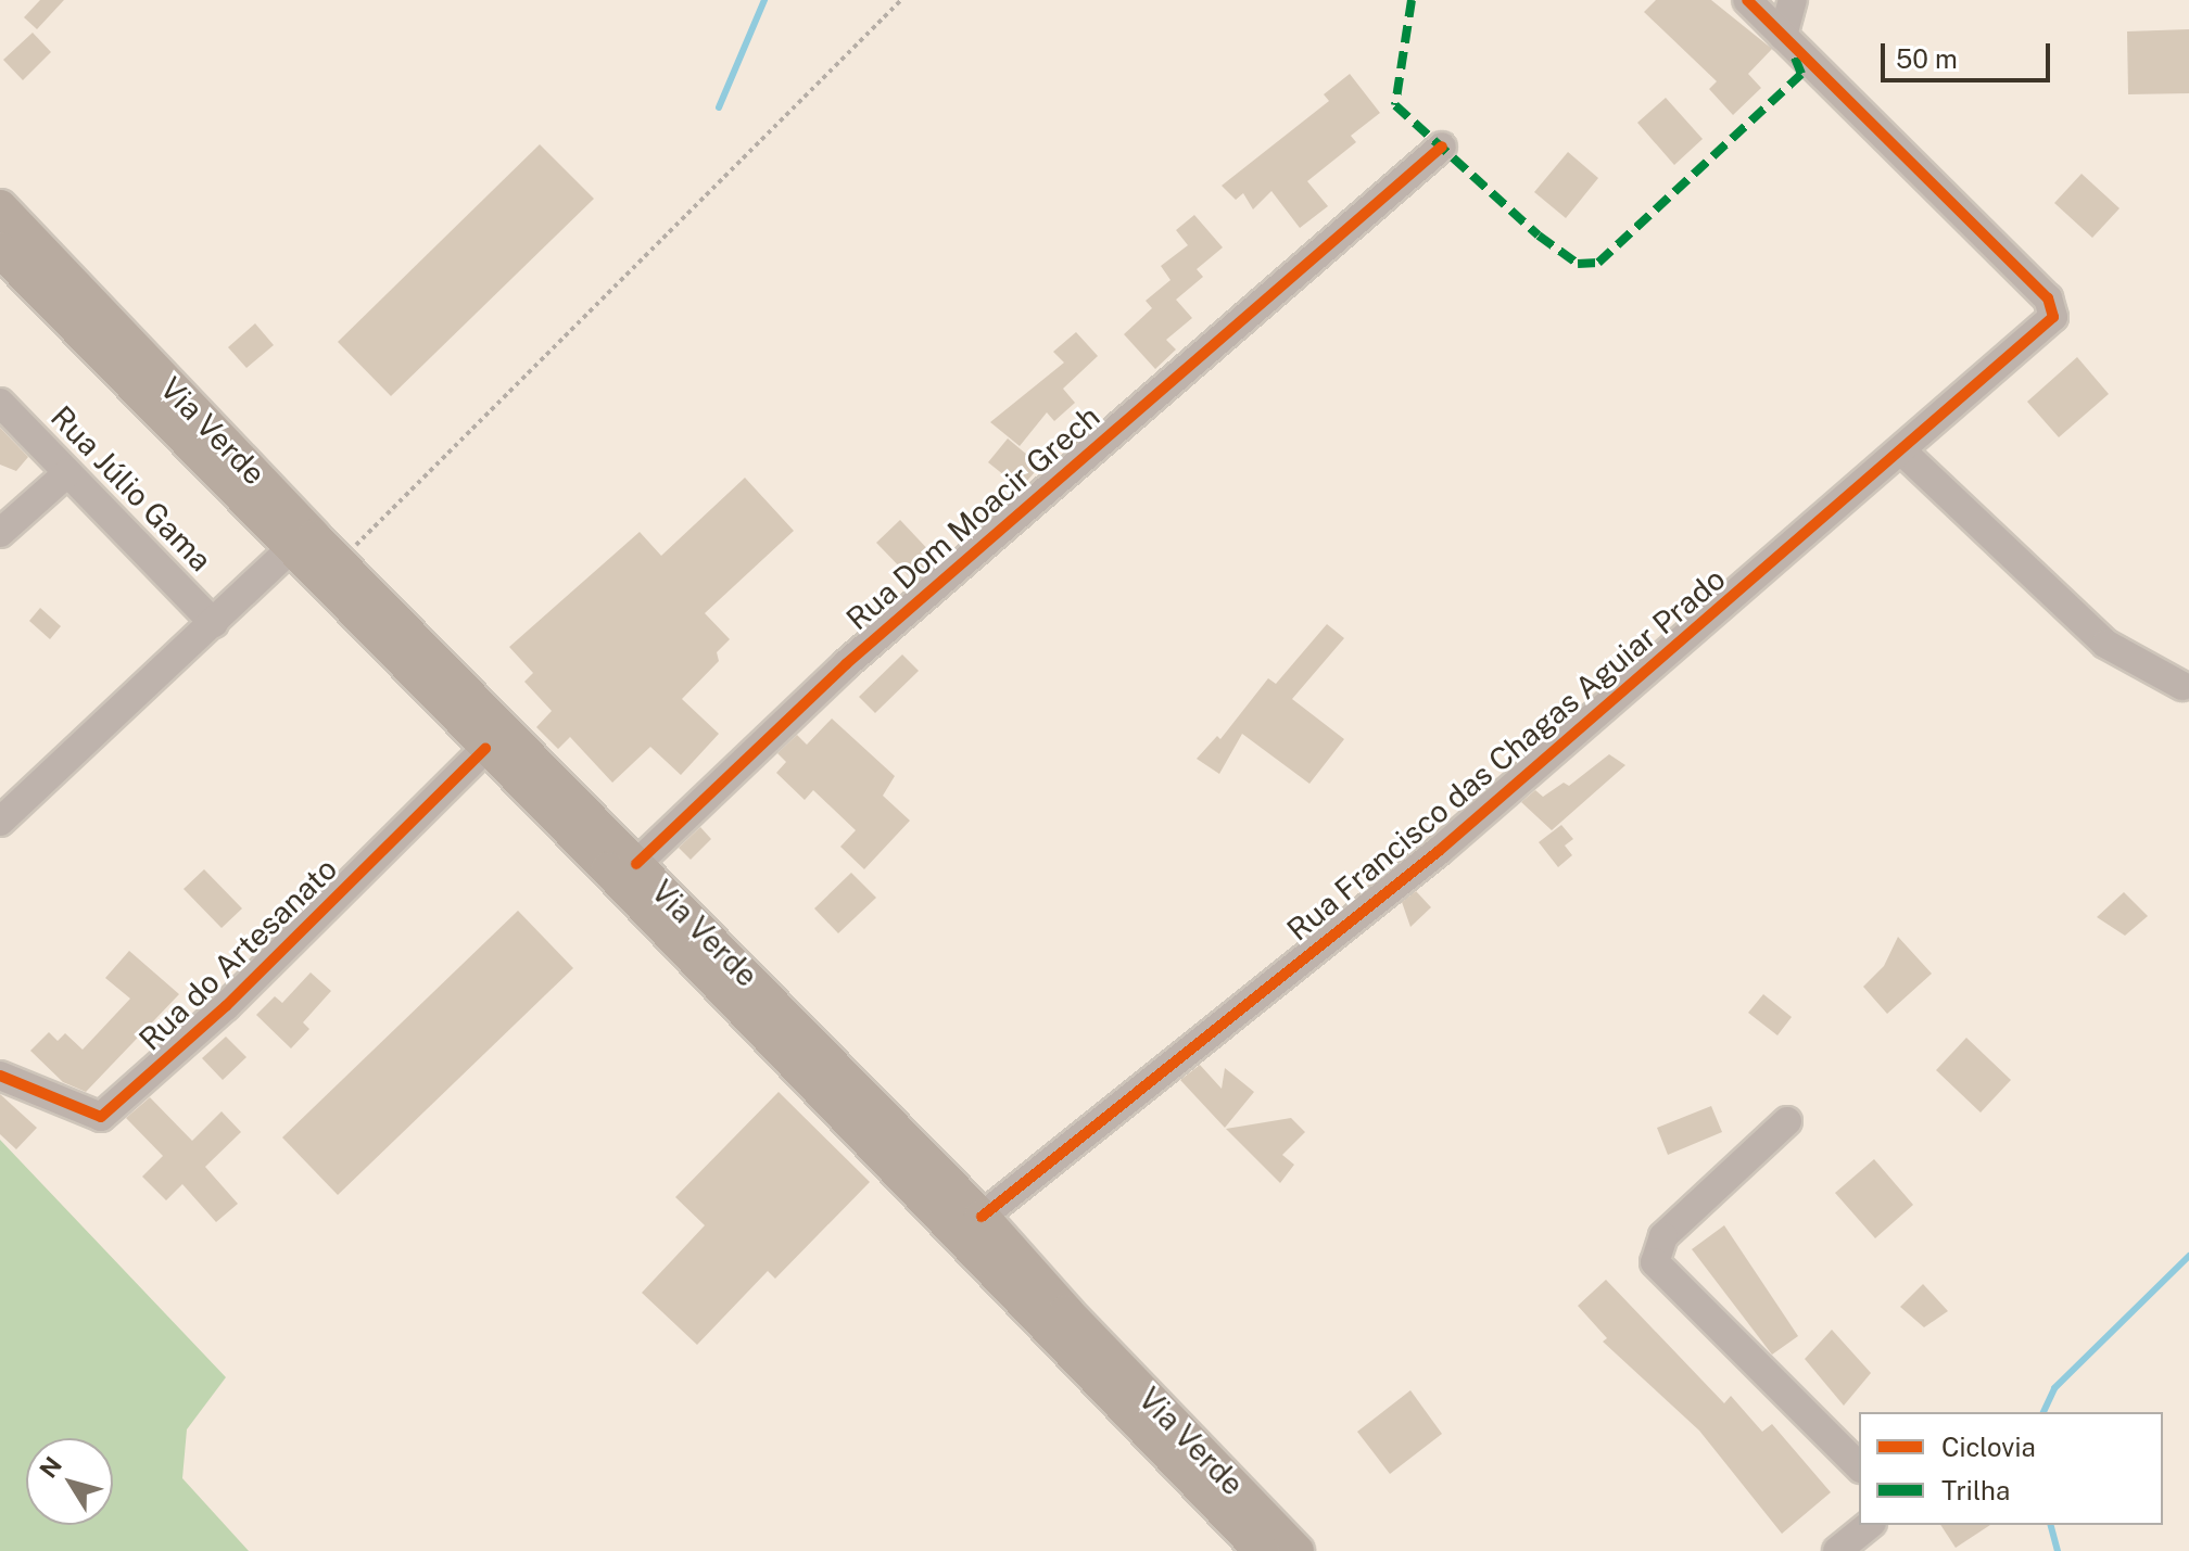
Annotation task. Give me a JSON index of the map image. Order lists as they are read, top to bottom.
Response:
{
  "streets": {
    "main road": ["Via Verde"],
    "street": [
      "Rua Júlio Gama",
      "Rua Dom Moacir Grech",
      "Rua Francisco das Chagas Aguiar Prado",
      "Rua do Artesanato"
    ]
  },
  "crossings": [
    ["Via Verde", "Rua Dom Moacir Grech"],
    ["Via Verde", "Rua Francisco das Chagas Aguiar Prado"],
    ["Via Verde", "Rua do Artesanato"]
  ],
  "legend": ["Ciclovia", "Trilha"],
  "scale_bar": "50 m",
  "north": "top left"
}
